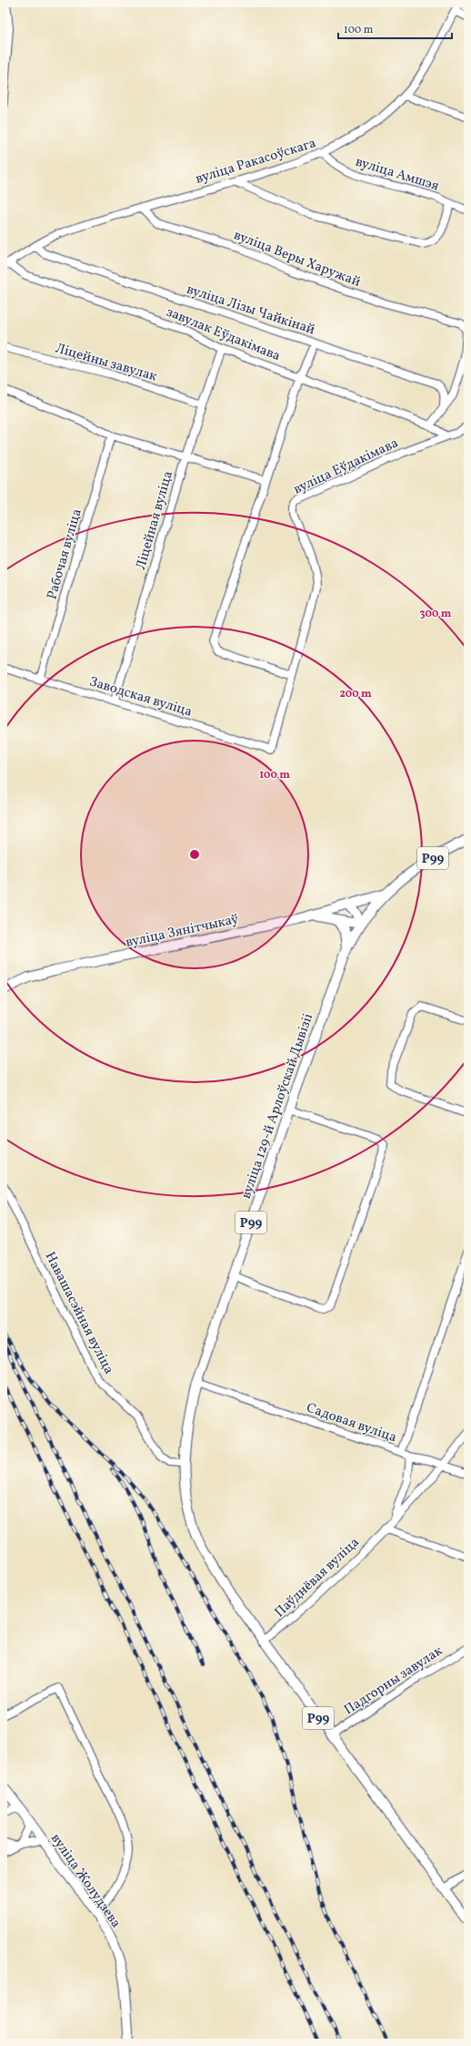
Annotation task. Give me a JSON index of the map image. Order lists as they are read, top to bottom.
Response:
{
  "streets": {
    "main road": [
      "Р99",
      "вуліца Зянітчыкаў",
      "вуліца 129-й Арлоўскай Дывізіі",
      "вуліца Жолудзева"
    ],
    "street": [
      "вуліца Ракасоўскага",
      "вуліца Амшэя",
      "вуліца Веры Харужай",
      "вуліца Лізы Чайкінай",
      "завулак Еўдакімава",
      "Ліцейны завулак",
      "вуліца Еўдакімава",
      "Ліцейная вуліца",
      "Рабочая вуліца",
      "Заводская вуліца",
      "Навашасэйная вуліца",
      "Садовая вуліца",
      "Паўднёвая вуліца",
      "Падгорны завулак"
    ]
  },
  "crossings": [
    ["вуліца Ракасоўскага", "вуліца Амшэя"],
    ["вуліца Ракасоўскага", "вуліца Веры Харужай"],
    ["вуліца Ракасоўскага", "вуліца Лізы Чайкінай"],
    ["вуліца Ракасоўскага", "завулак Еўдакімава"],
    ["вуліца Веры Харужай", "вуліца Лізы Чайкінай"],
    ["завулак Еўдакімава", "Ліцейная вуліца"],
    ["Ліцейны завулак", "Ліцейная вуліца"],
    ["вуліца Еўдакімава", "Заводская вуліца"],
    ["Ліцейная вуліца", "Заводская вуліца"],
    ["Рабочая вуліца", "Заводская вуліца"],
    ["Р99", "вуліца Зянітчыкаў"],
    ["Р99", "вуліца 129-й Арлоўскай Дывізіі"],
    ["вуліца 129-й Арлоўскай Дывізіі", "Навашасэйная вуліца"],
    ["вуліца 129-й Арлоўскай Дывізіі", "Садовая вуліца"],
    ["вуліца 129-й Арлоўскай Дывізіі", "Паўднёвая вуліца"],
    ["вуліца 129-й Арлоўскай Дывізіі", "Падгорны завулак"]
  ],
  "scale_bar": "100 m",
  "rings": ["300 m", "200 m", "100 m"]
}
